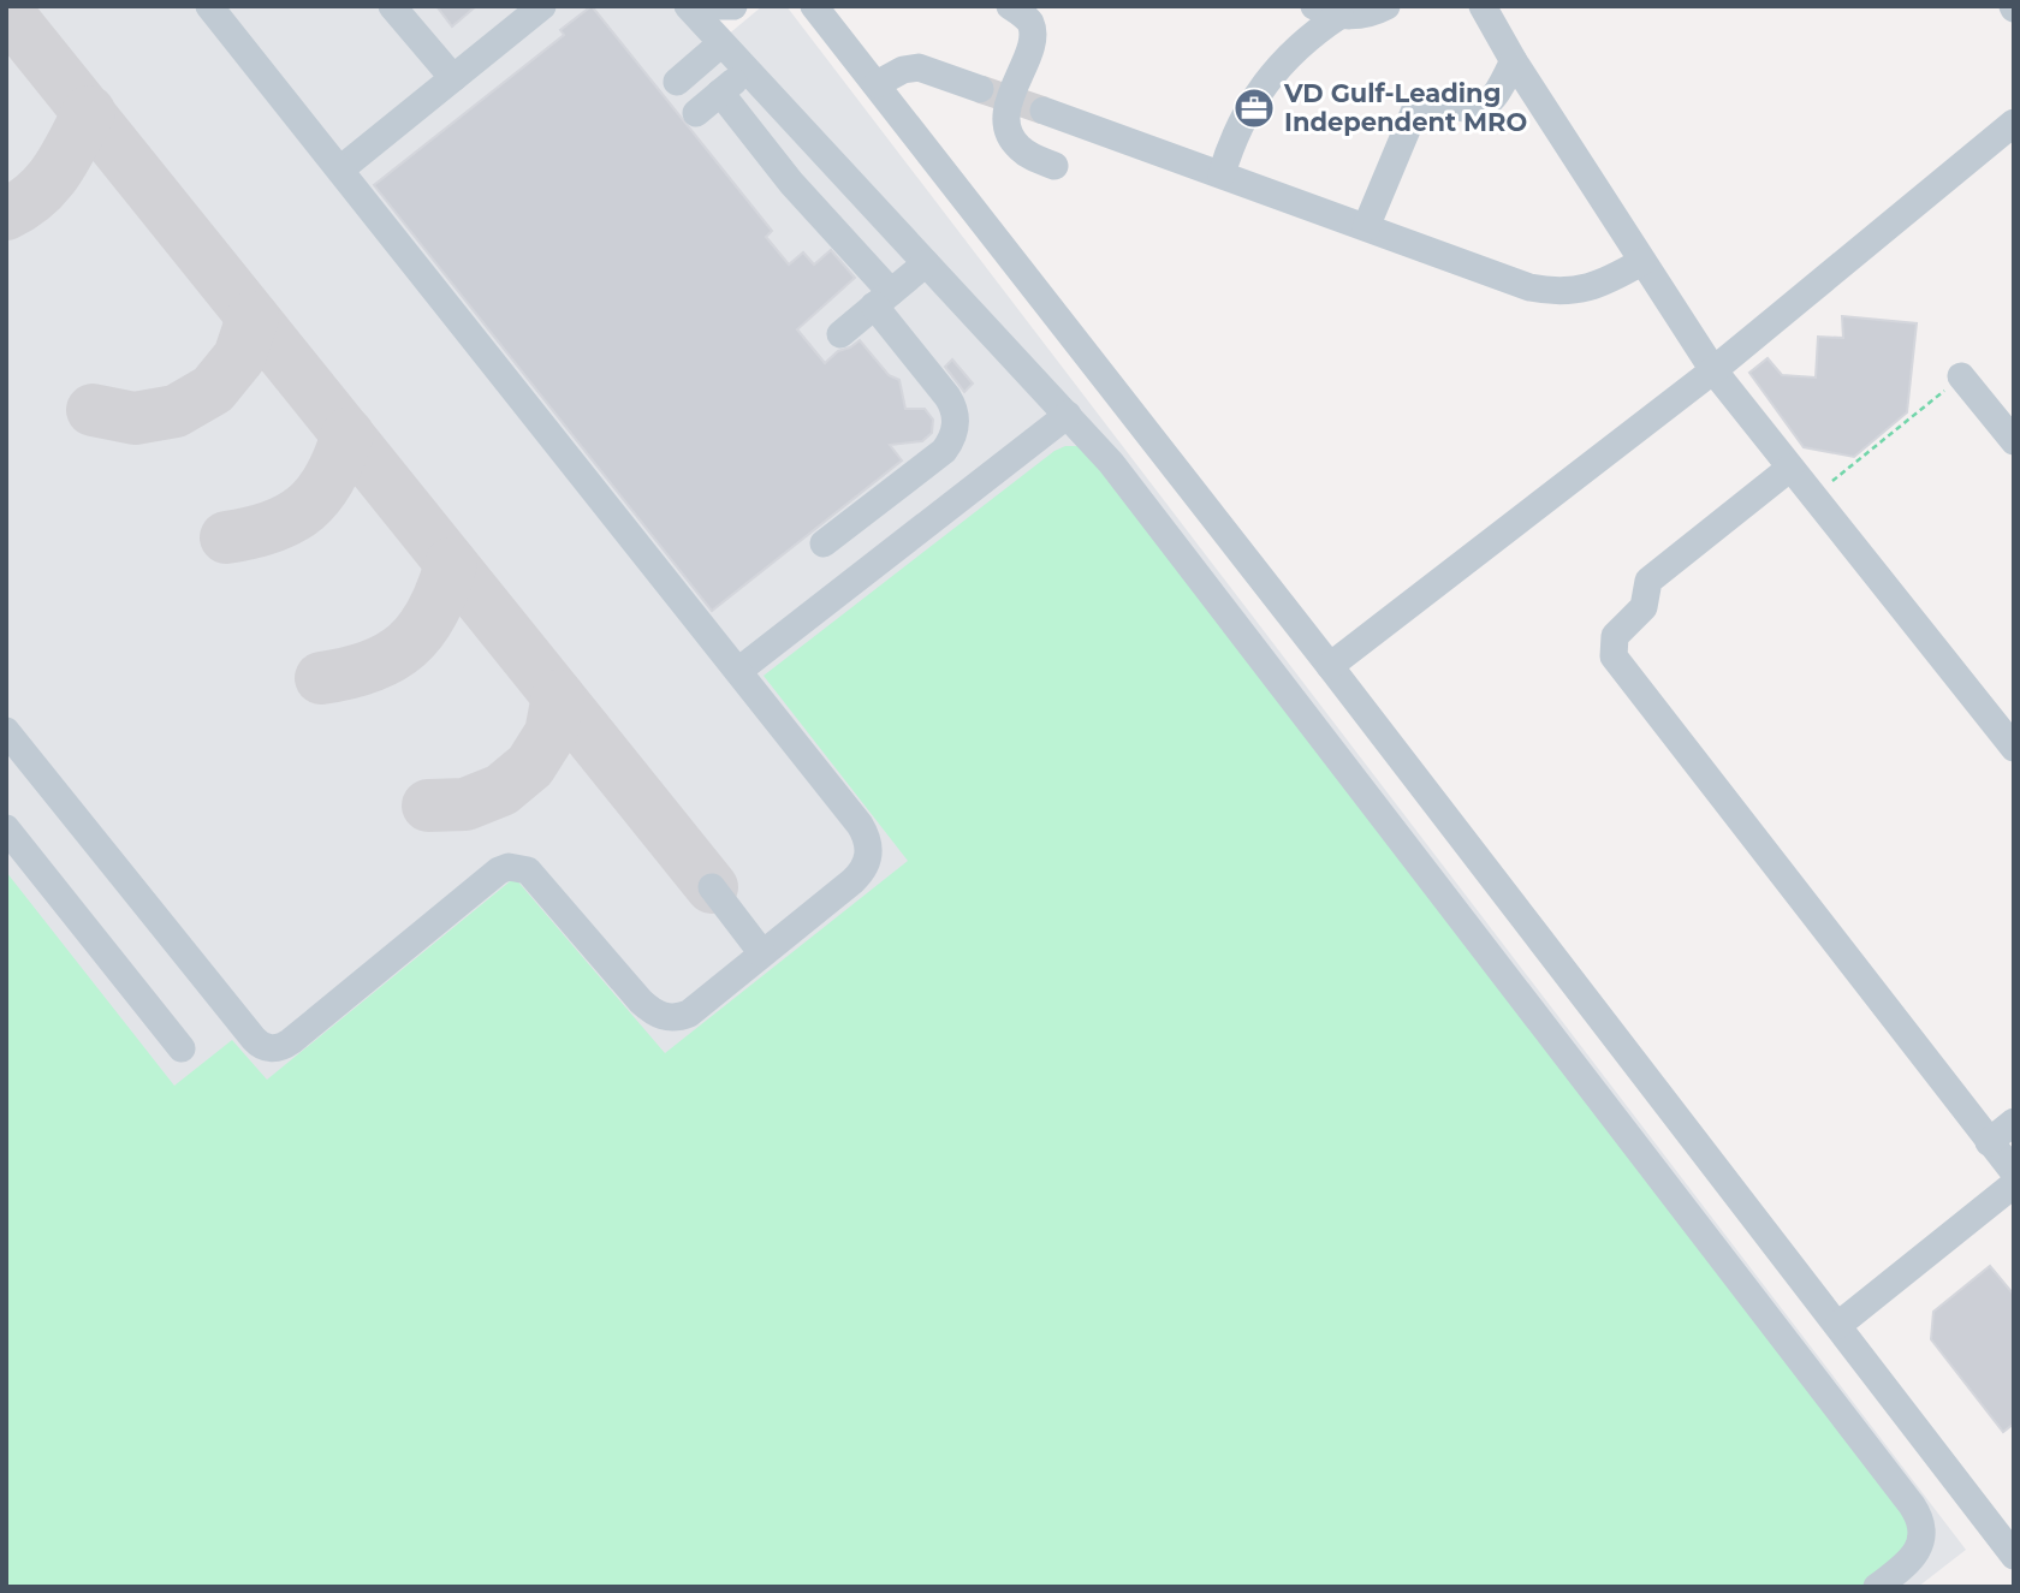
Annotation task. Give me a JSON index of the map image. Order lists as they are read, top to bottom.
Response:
{
  "places": {
    "office": ["VD Gulf-Leading Independent MRO"]
  }
}
